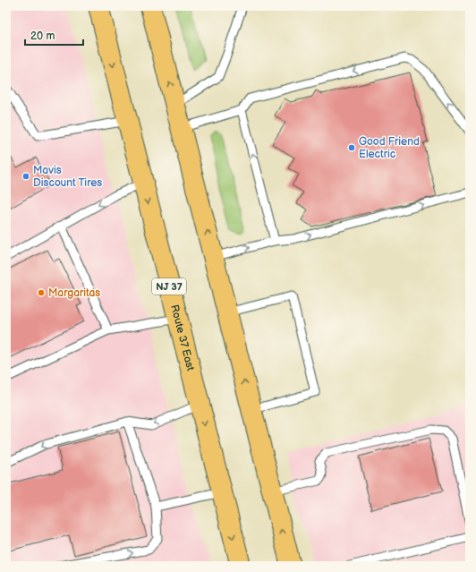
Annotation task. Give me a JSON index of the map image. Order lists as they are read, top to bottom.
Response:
{
  "streets": {
    "highway": ["NJ 37", "Route 37 East"]
  },
  "places": ["Good Friend Electric", "Mavis Discount Tires", "Margaritas"],
  "scale_bar": "20 m"
}
